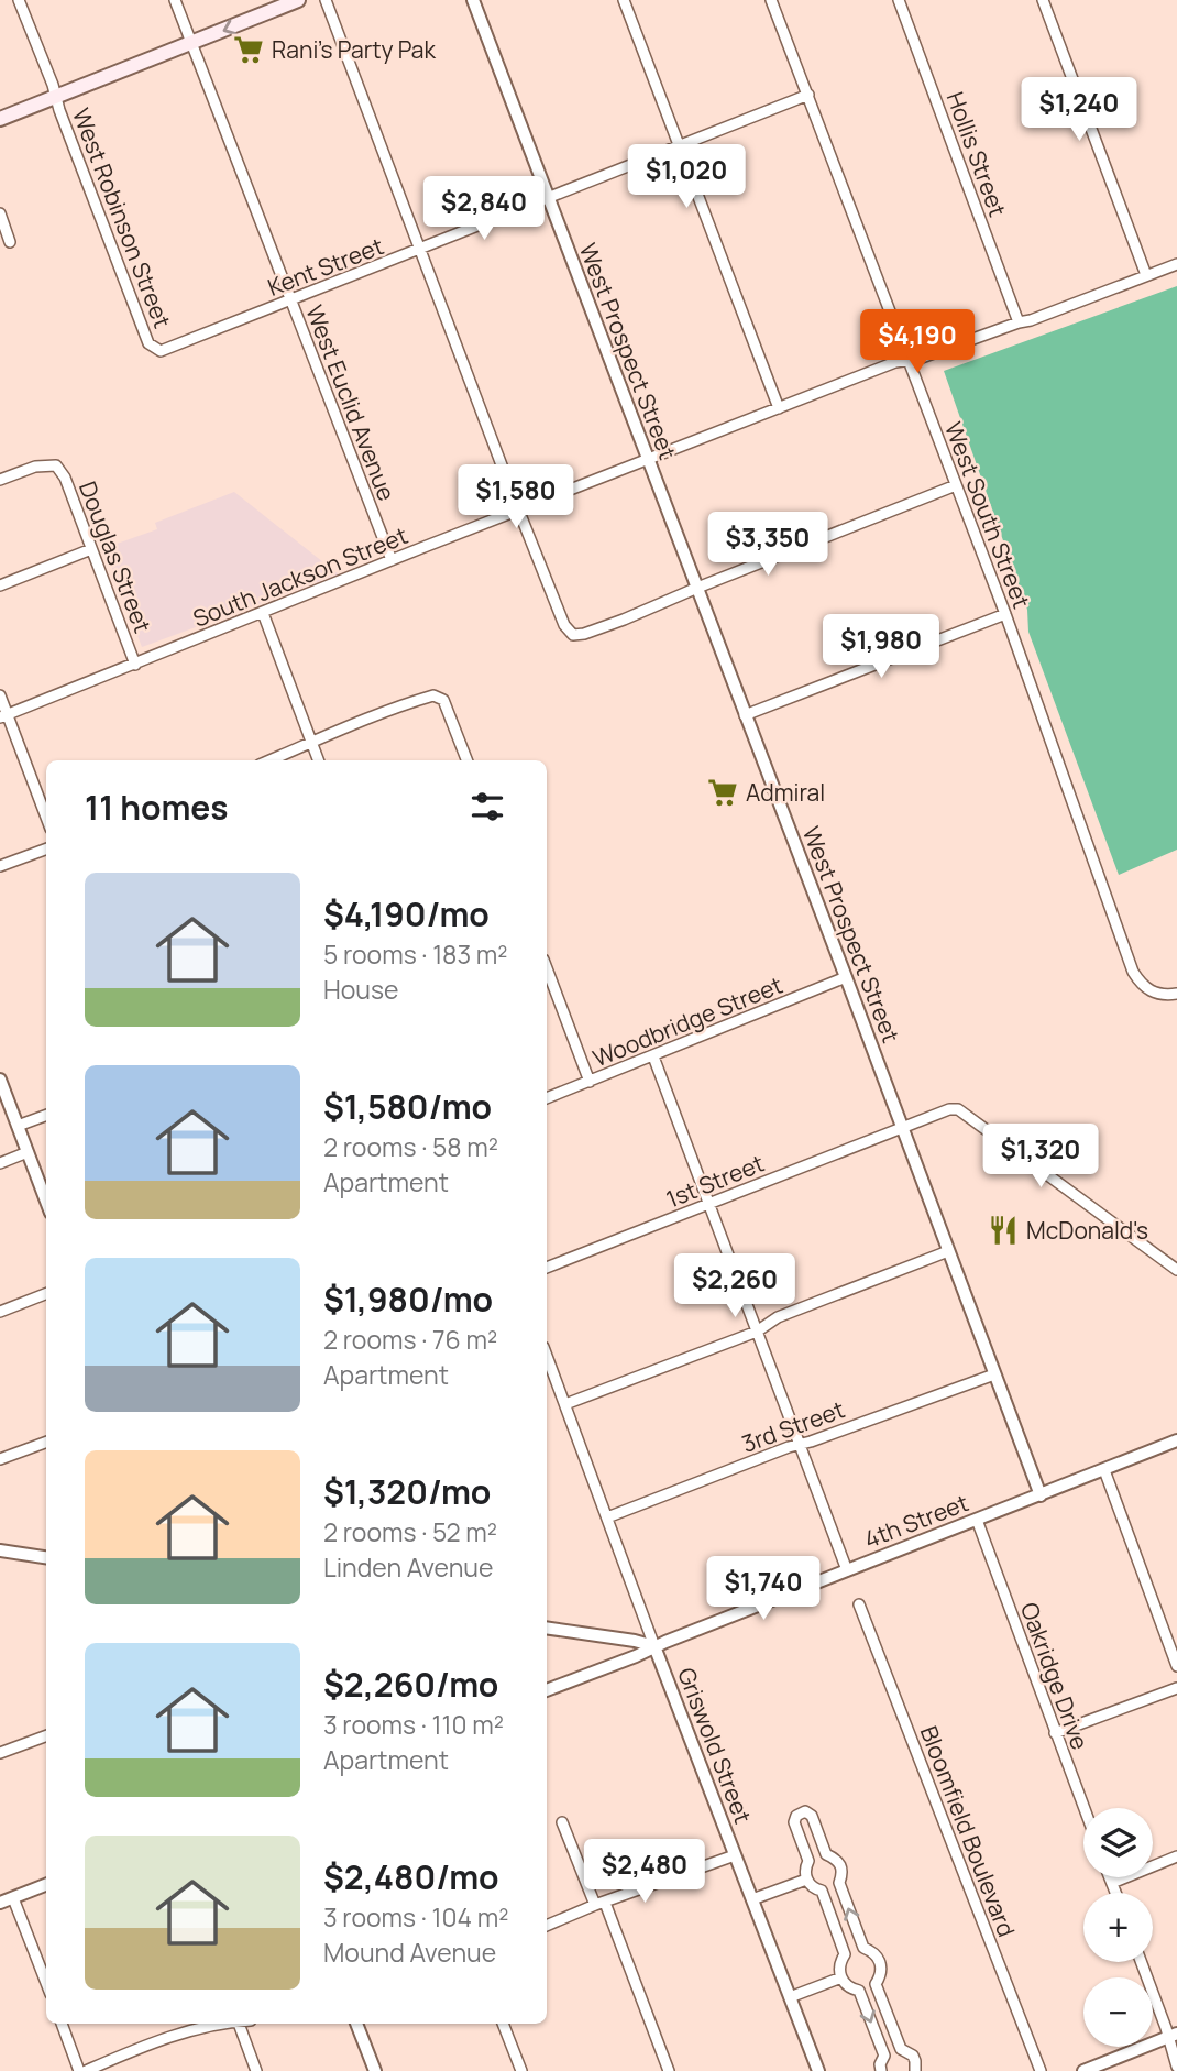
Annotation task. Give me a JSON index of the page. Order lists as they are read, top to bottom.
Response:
{
  "streets": {
    "street": [
      "Hollis Street",
      "West Robinson Street",
      "Kent Street",
      "West Prospect Street",
      "West Euclid Avenue",
      "West South Street",
      "Douglas Street",
      "South Jackson Street",
      "Woodbridge Street",
      "1st Street",
      "3rd Street",
      "4th Street",
      "Oakridge Drive",
      "Griswold Street",
      "Bloomfield Boulevard"
    ]
  },
  "crossings": [
    ["Hollis Street", "South Jackson Street"],
    ["West Robinson Street", "Kent Street"],
    ["Kent Street", "West Prospect Street"],
    ["Kent Street", "West Euclid Avenue"],
    ["Kent Street", "West South Street"],
    ["West Prospect Street", "South Jackson Street"],
    ["West Prospect Street", "Woodbridge Street"],
    ["West Prospect Street", "1st Street"],
    ["West Prospect Street", "3rd Street"],
    ["West Prospect Street", "4th Street"],
    ["West Euclid Avenue", "South Jackson Street"],
    ["West South Street", "South Jackson Street"],
    ["Douglas Street", "South Jackson Street"],
    ["3rd Street", "Griswold Street"],
    ["4th Street", "Oakridge Drive"],
    ["4th Street", "Griswold Street"]
  ],
  "places": {
    "supermarket": ["Rani's Party Pak", "Admiral"],
    "restaurant": ["McDonald's"]
  },
  "page": {
    "price": [
      "$1,240",
      "$1,020",
      "$2,840",
      "$4,190",
      "$1,580",
      "$3,350",
      "$1,980",
      "$1,320",
      "$2,260",
      "$1,740",
      "$2,480"
    ],
    "heading": "11 homes",
    "list": [
      {
        "name": "$4,190/mo",
        "note": "5 rooms · 183 m² · House"
      },
      {
        "name": "$1,580/mo",
        "note": "2 rooms · 58 m² · Apartment"
      },
      {
        "name": "$1,980/mo",
        "note": "2 rooms · 76 m² · Apartment"
      },
      {
        "name": "$1,320/mo",
        "note": "2 rooms · 52 m² · Linden Avenue"
      },
      {
        "name": "$2,260/mo",
        "note": "3 rooms · 110 m² · Apartment"
      },
      {
        "name": "$2,480/mo",
        "note": "3 rooms · 104 m² · Mound Avenue"
      }
    ],
    "map_buttons": ["+", "−"]
  }
}
